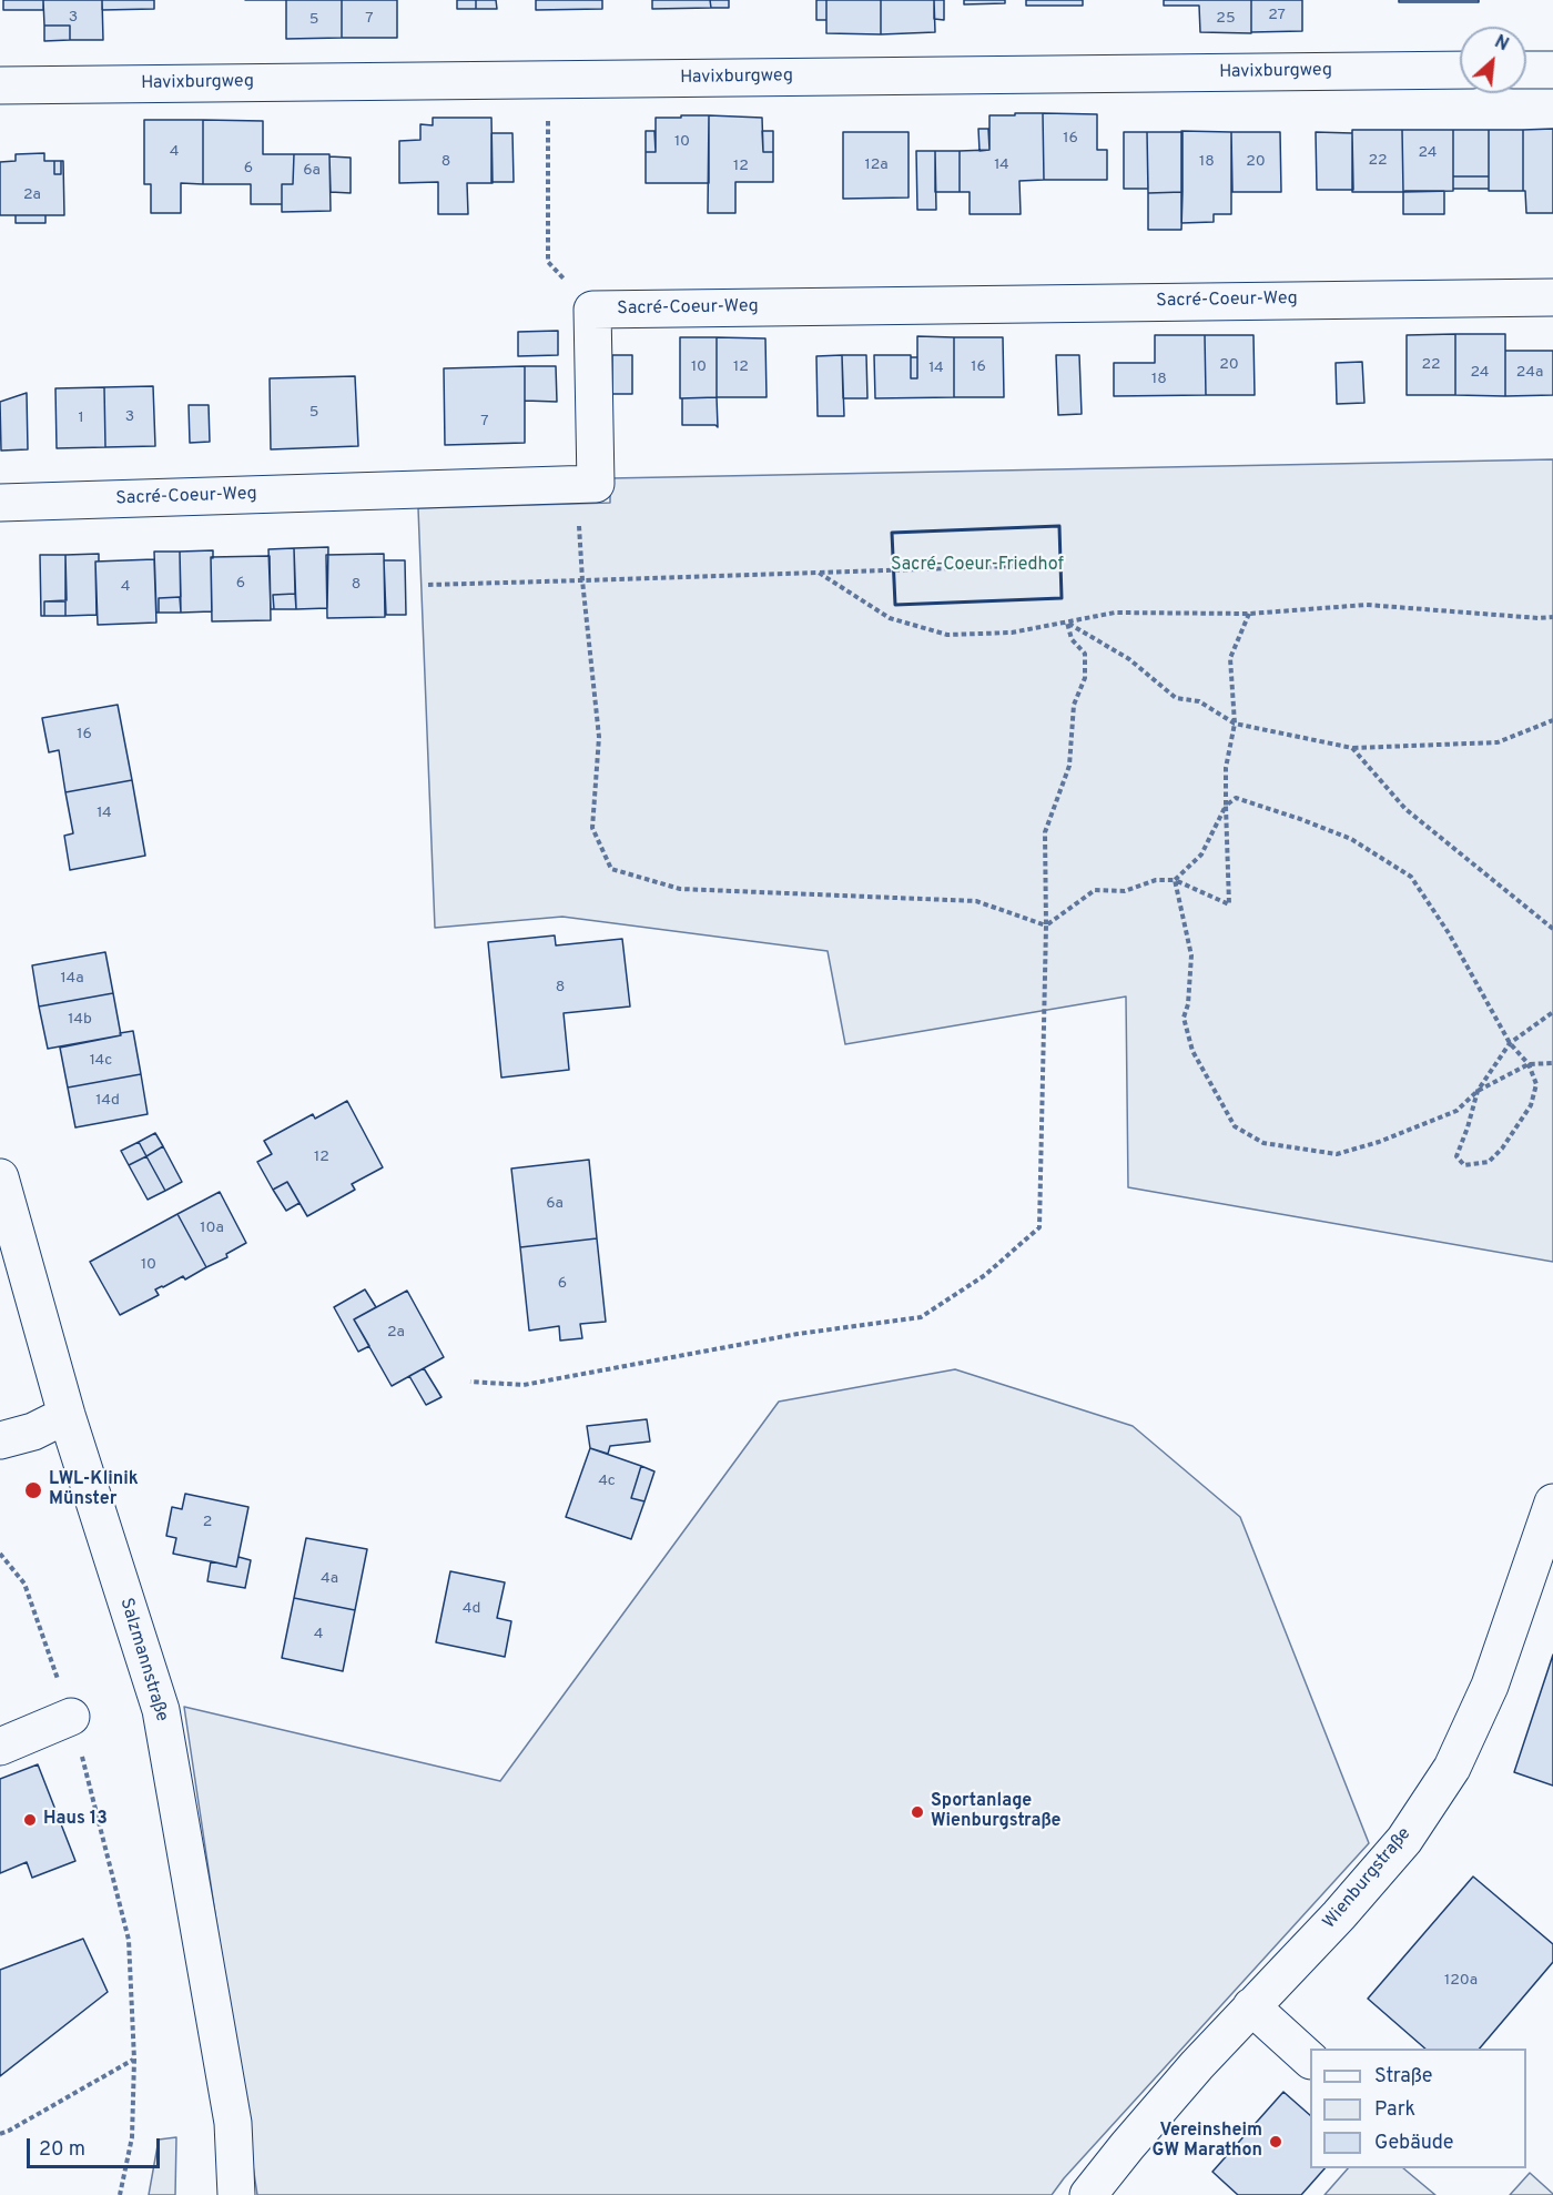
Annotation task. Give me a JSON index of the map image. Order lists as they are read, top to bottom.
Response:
{
  "streets": {
    "street": [
      "Havixburgweg",
      "Sacré-Coeur-Weg",
      "Salzmannstraße",
      "Wienburgstraße"
    ]
  },
  "parks": ["Sacré-Coeur-Friedhof"],
  "places": [
    "LWL-Klinik Münster",
    "Sportanlage Wienburgstraße",
    "Haus 13",
    "Vereinsheim GW Marathon"
  ],
  "house_numbers": [
    "27",
    "3",
    "7",
    "25",
    "5",
    "16",
    "10",
    "4",
    "24",
    "22",
    "8",
    "18",
    "20",
    "12a",
    "14",
    "12",
    "6",
    "6a",
    "2a",
    "20",
    "22",
    "10",
    "12",
    "16",
    "14",
    "24",
    "24a",
    "18",
    "5",
    "3",
    "1",
    "7",
    "6",
    "8",
    "4",
    "16",
    "14",
    "14a",
    "8",
    "14b",
    "14c",
    "14d",
    "12",
    "6a",
    "10a",
    "10",
    "6",
    "2a",
    "4c",
    "2",
    "4a",
    "4d",
    "4",
    "120a"
  ],
  "legend": ["Straße", "Park", "Gebäude"],
  "scale_bar": "20 m",
  "north": "top right"
}
